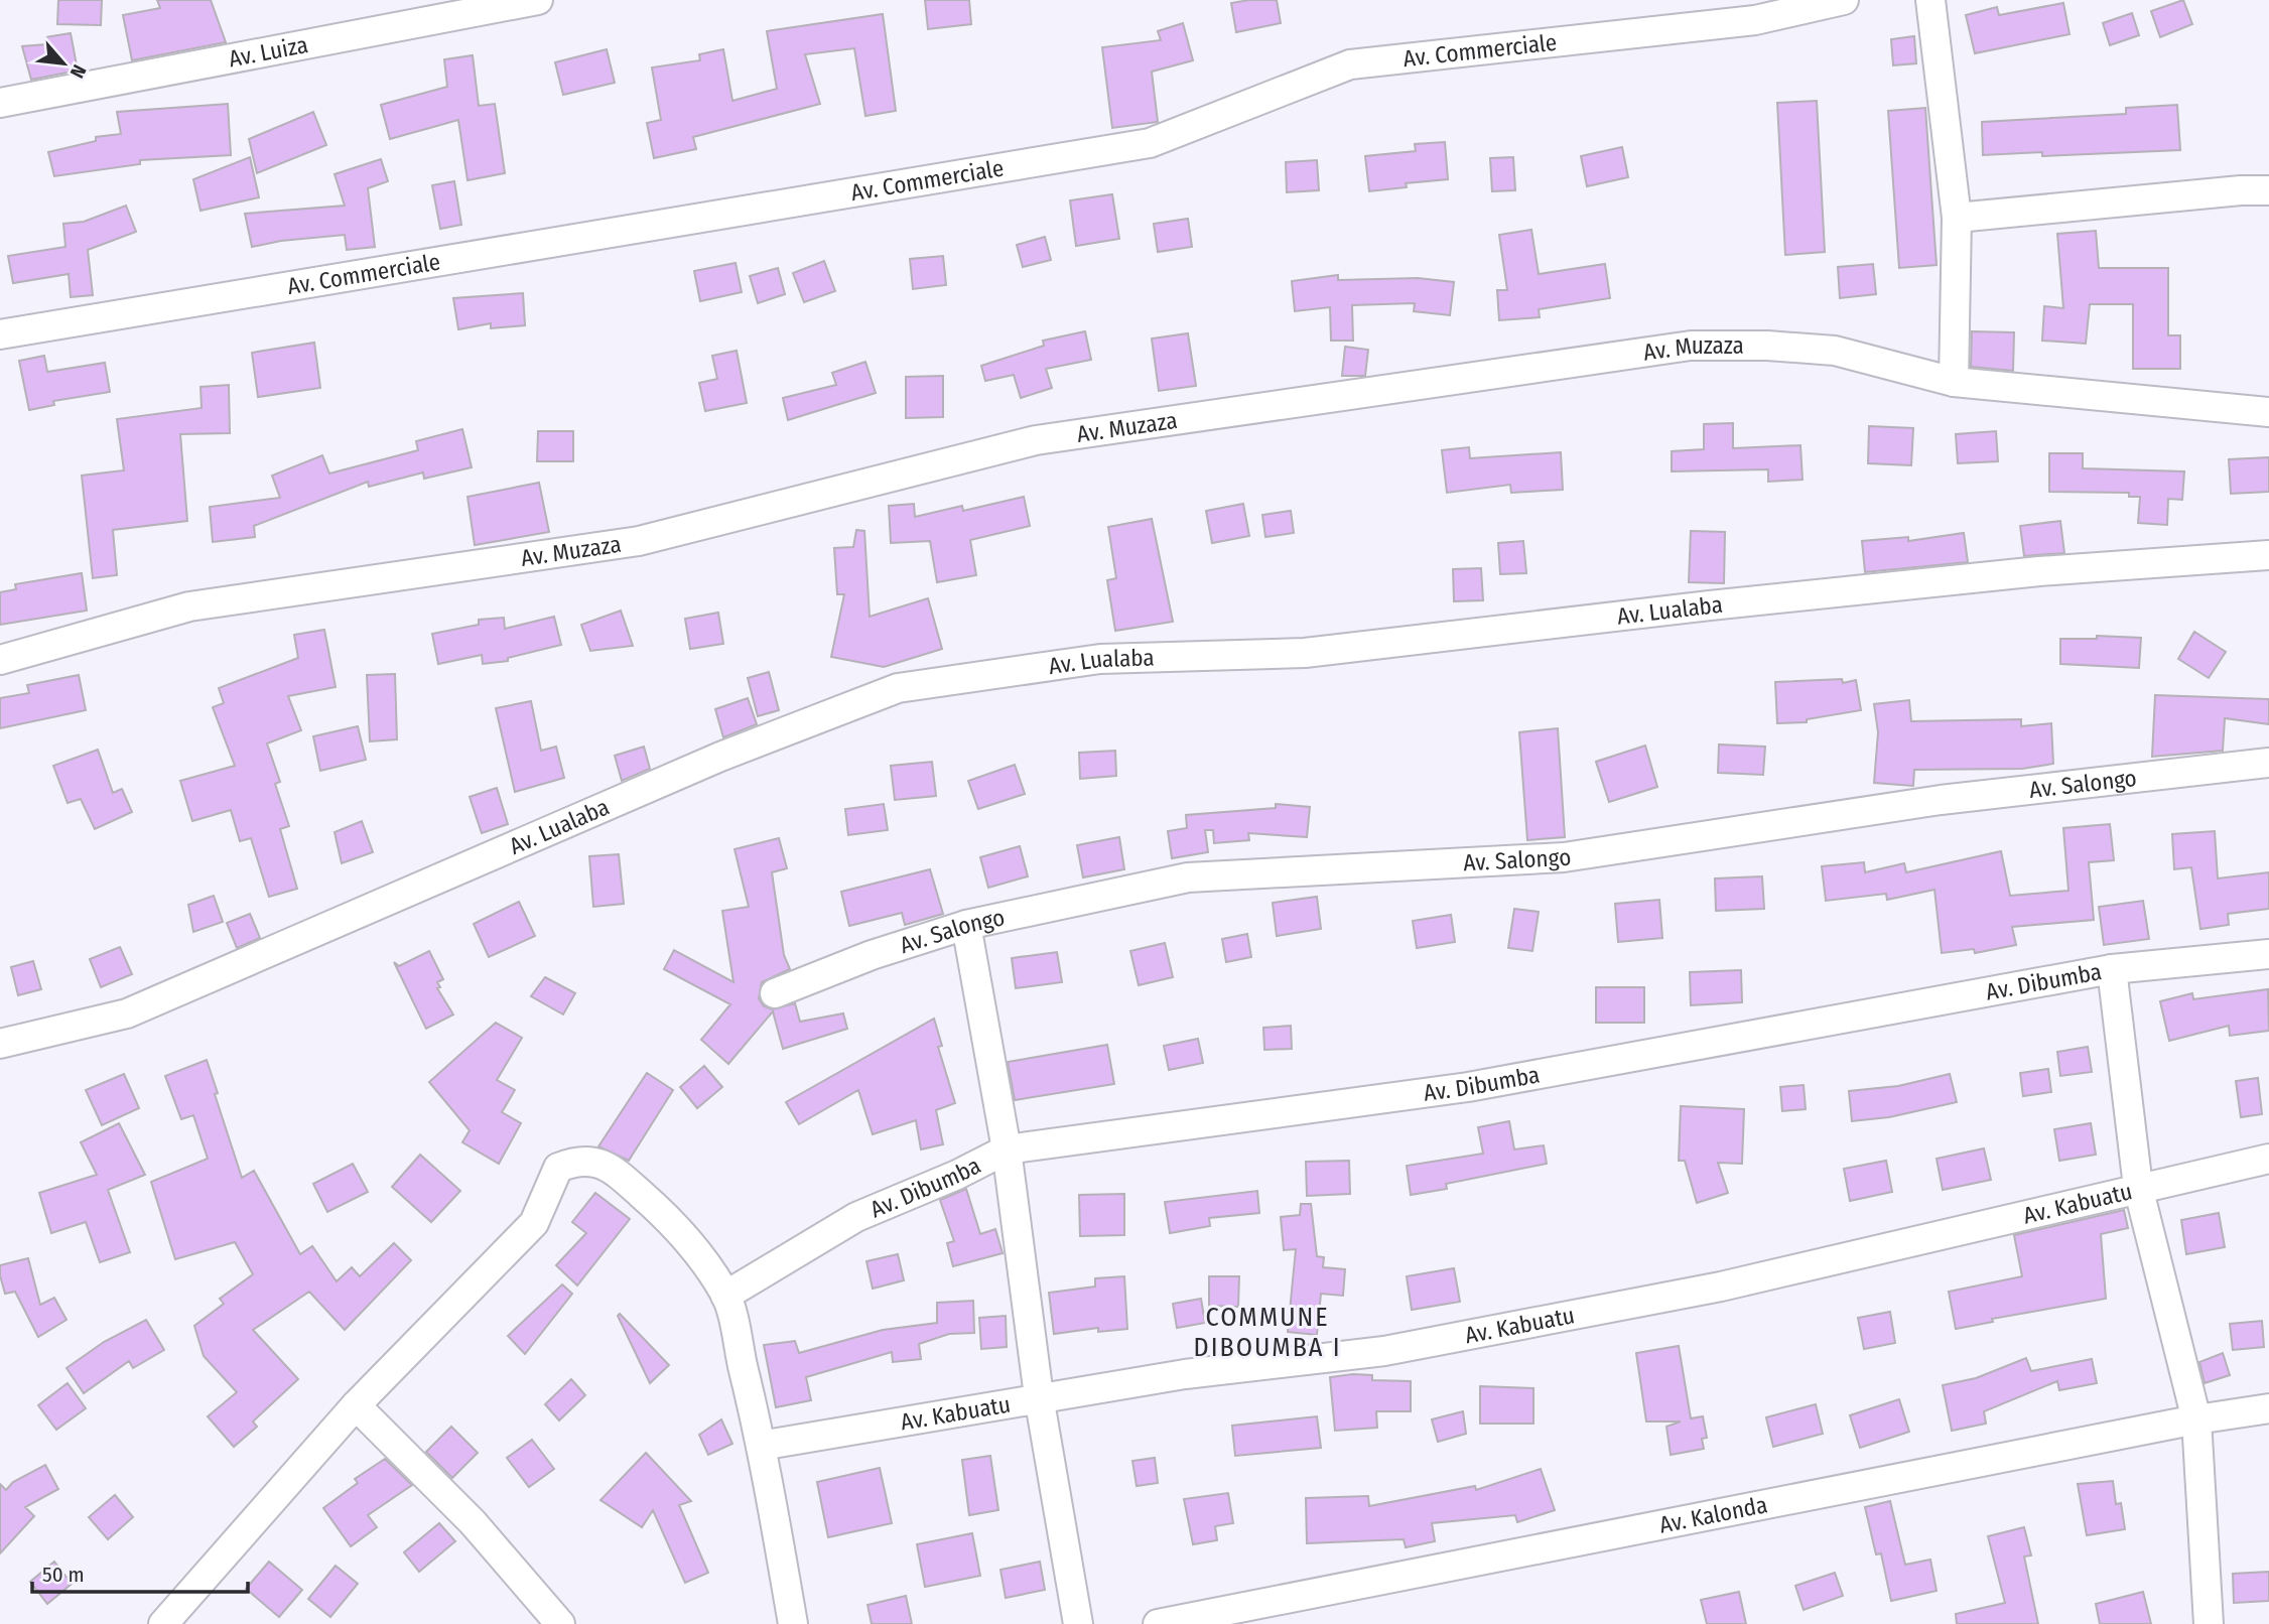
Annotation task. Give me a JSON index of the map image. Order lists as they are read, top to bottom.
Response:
{
  "streets": {
    "street": [
      "Av. Commerciale",
      "Av. Luiza",
      "Av. Muzaza",
      "Av. Lualaba",
      "Av. Salongo",
      "Av. Dibumba",
      "Av. Kabuatu",
      "Av. Kalonda"
    ]
  },
  "districts": ["COMMUNE DIBOUMBA I"],
  "scale_bar": "50 m",
  "north": "bottom right"
}
